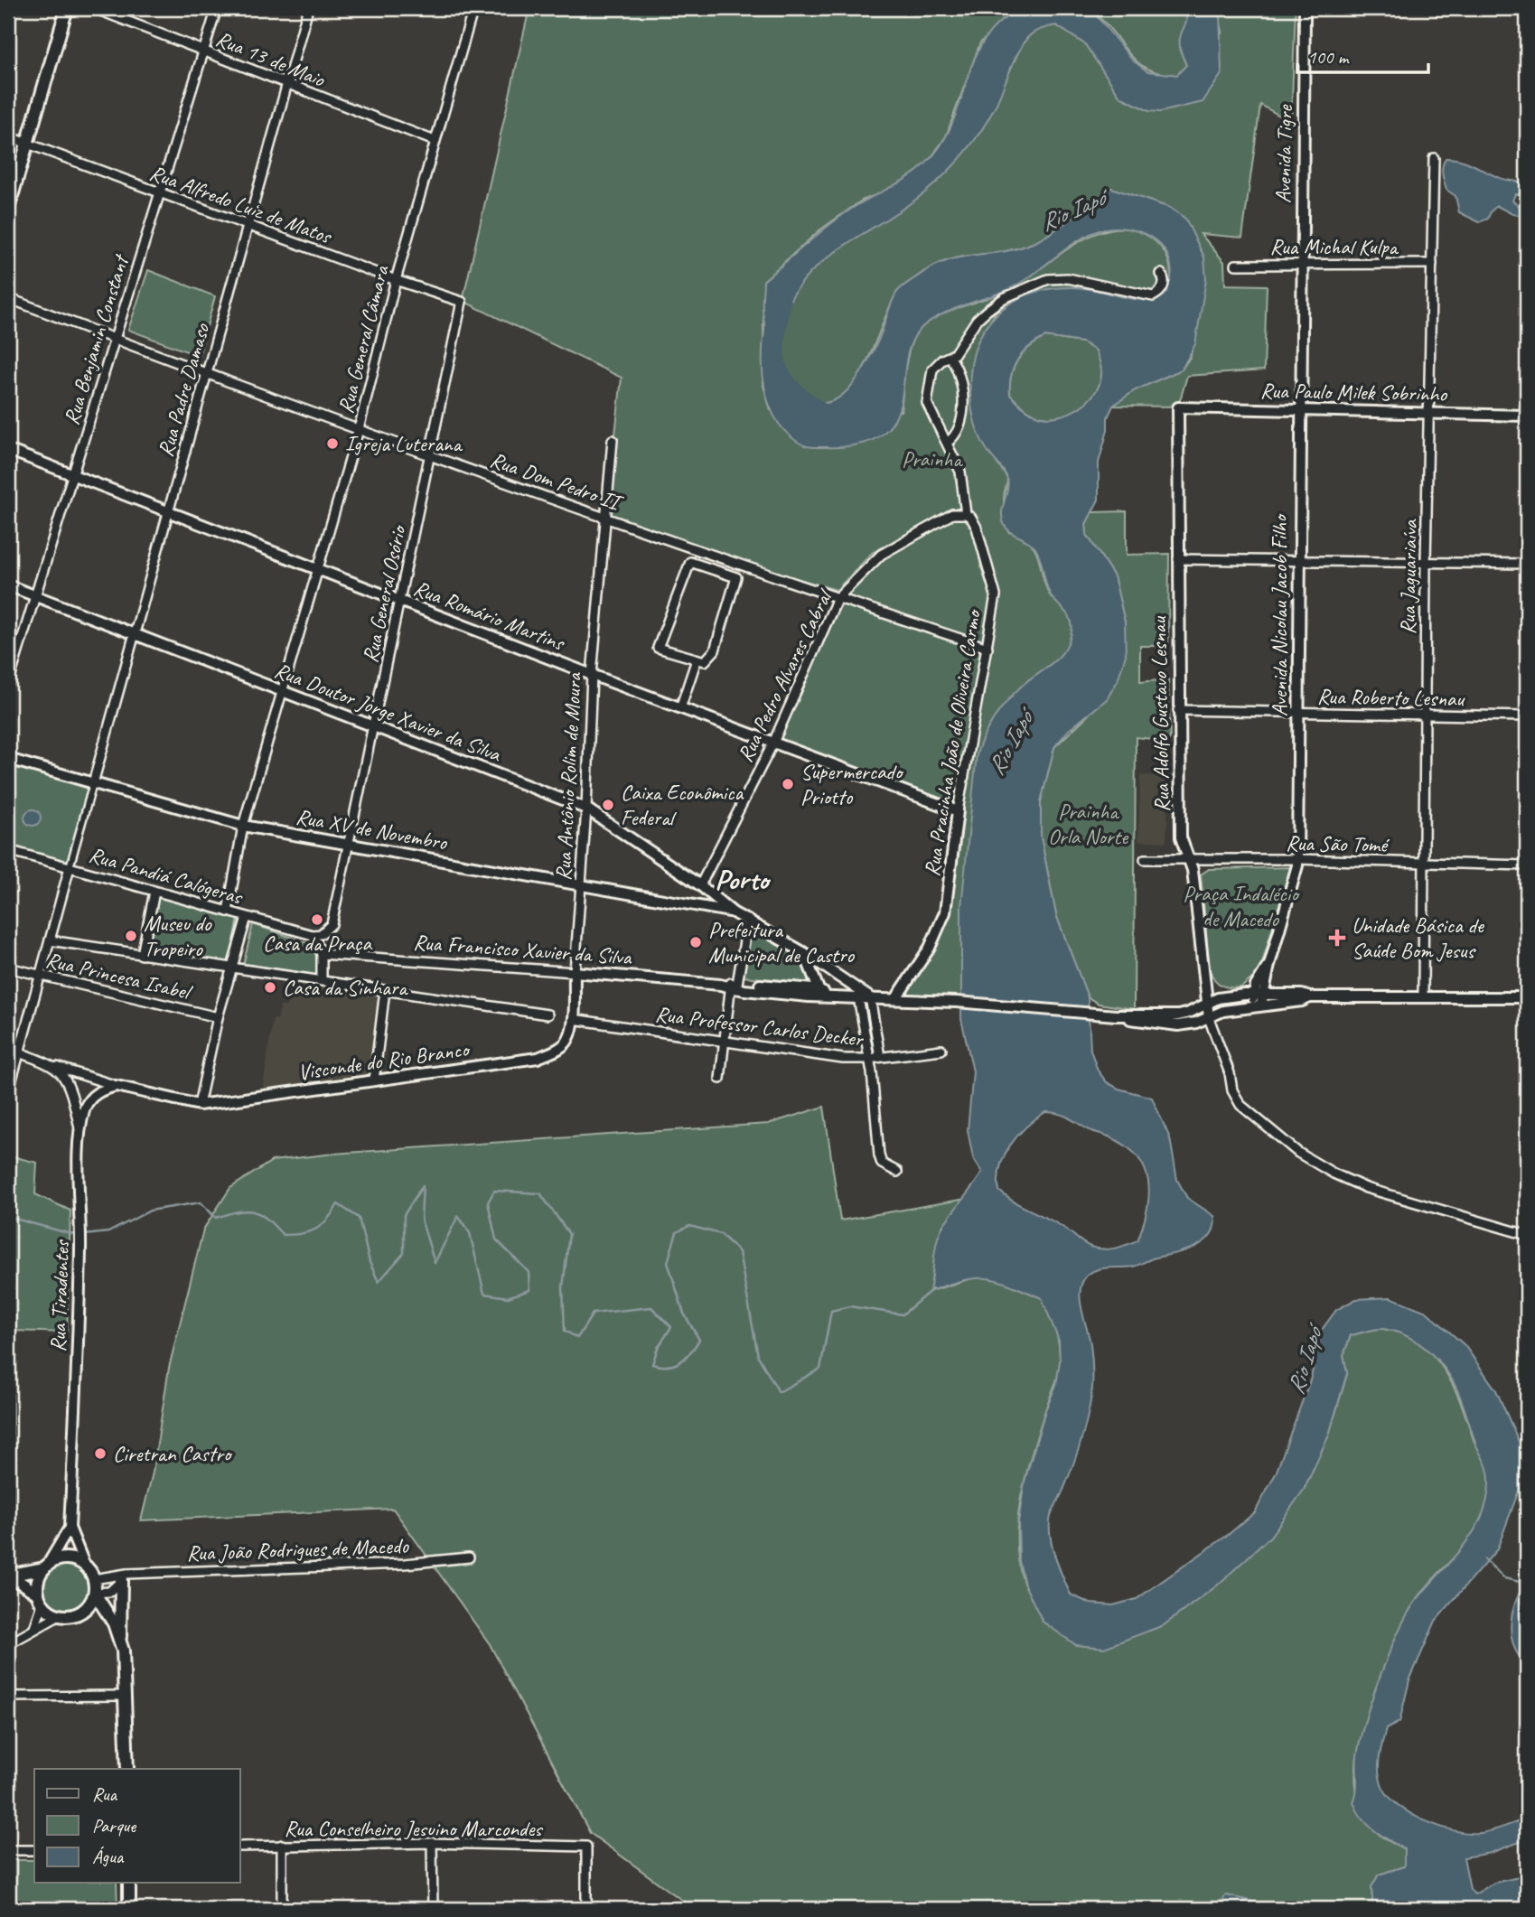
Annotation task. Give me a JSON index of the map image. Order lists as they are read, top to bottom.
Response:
{
  "streets": {
    "street": [
      "Rua 13 de Maio",
      "Avenida Tigre",
      "Rua Alfredo Luiz de Matos",
      "Rua Michal Kulpa",
      "Rua General Câmara",
      "Rua Benjamin Constant",
      "Rua Padre Damaso",
      "Rua Paulo Milek Sobrinho",
      "Rua Dom Pedro II",
      "Rua Jaguariaíva",
      "Rua General Osório",
      "Rua Romário Martins",
      "Avenida Nicolau Jacob Filho",
      "Rua Pedro Alvares Cabral",
      "Rua Roberto Lesnau",
      "Rua Doutor Jorge Xavier da Silva",
      "Rua Adolfo Gustavo Lesnau",
      "Rua Pracinha João de Oliveira Carmo",
      "Rua Antônio Rolim de Moura",
      "Rua XV de Novembro",
      "Rua São Tomé",
      "Rua Pandiá Calógeras",
      "Rua Francisco Xavier da Silva",
      "Rua Princesa Isabel",
      "Rua Professor Carlos Decker",
      "Visconde do Rio Branco",
      "Rua Tiradentes",
      "Rua João Rodrigues de Macedo",
      "Rua Conselheiro Jesuino Marcondes"
    ]
  },
  "crossings": [
    ["Rua 13 de Maio", "Rua General Câmara"],
    ["Rua 13 de Maio", "Rua Benjamin Constant"],
    ["Rua 13 de Maio", "Rua Padre Damaso"],
    ["Avenida Tigre", "Rua Michal Kulpa"],
    ["Avenida Tigre", "Avenida Nicolau Jacob Filho"],
    ["Rua Alfredo Luiz de Matos", "Rua General Câmara"],
    ["Rua Alfredo Luiz de Matos", "Rua Benjamin Constant"],
    ["Rua Alfredo Luiz de Matos", "Rua Padre Damaso"],
    ["Rua Alfredo Luiz de Matos", "Rua General Osório"],
    ["Rua Michal Kulpa", "Rua Jaguariaíva"],
    ["Rua Michal Kulpa", "Avenida Nicolau Jacob Filho"],
    ["Rua General Câmara", "Rua Dom Pedro II"],
    ["Rua General Câmara", "Rua Romário Martins"],
    ["Rua General Câmara", "Rua Doutor Jorge Xavier da Silva"],
    ["Rua General Câmara", "Rua XV de Novembro"],
    ["Rua General Câmara", "Rua Pandiá Calógeras"],
    ["Rua Benjamin Constant", "Rua Dom Pedro II"],
    ["Rua Benjamin Constant", "Rua Romário Martins"],
    ["Rua Benjamin Constant", "Rua Doutor Jorge Xavier da Silva"],
    ["Rua Padre Damaso", "Rua Dom Pedro II"],
    ["Rua Padre Damaso", "Rua Romário Martins"],
    ["Rua Padre Damaso", "Rua Doutor Jorge Xavier da Silva"],
    ["Rua Padre Damaso", "Rua XV de Novembro"],
    ["Rua Paulo Milek Sobrinho", "Rua Jaguariaíva"],
    ["Rua Paulo Milek Sobrinho", "Avenida Nicolau Jacob Filho"],
    ["Rua Paulo Milek Sobrinho", "Rua Adolfo Gustavo Lesnau"],
    ["Rua Dom Pedro II", "Rua General Osório"],
    ["Rua Dom Pedro II", "Rua Pedro Alvares Cabral"],
    ["Rua Dom Pedro II", "Rua Pracinha João de Oliveira Carmo"],
    ["Rua Dom Pedro II", "Rua Antônio Rolim de Moura"],
    ["Rua Jaguariaíva", "Rua Roberto Lesnau"],
    ["Rua Jaguariaíva", "Rua São Tomé"],
    ["Rua General Osório", "Rua Romário Martins"],
    ["Rua General Osório", "Rua Doutor Jorge Xavier da Silva"],
    ["Rua General Osório", "Rua XV de Novembro"],
    ["Rua General Osório", "Rua Pandiá Calógeras"],
    ["Rua Romário Martins", "Rua Pedro Alvares Cabral"],
    ["Rua Romário Martins", "Rua Pracinha João de Oliveira Carmo"],
    ["Rua Romário Martins", "Rua Antônio Rolim de Moura"],
    ["Avenida Nicolau Jacob Filho", "Rua Roberto Lesnau"],
    ["Avenida Nicolau Jacob Filho", "Rua São Tomé"],
    ["Rua Pedro Alvares Cabral", "Rua Doutor Jorge Xavier da Silva"],
    ["Rua Pedro Alvares Cabral", "Rua Pracinha João de Oliveira Carmo"],
    ["Rua Roberto Lesnau", "Rua Adolfo Gustavo Lesnau"],
    ["Rua Doutor Jorge Xavier da Silva", "Rua Antônio Rolim de Moura"],
    ["Rua Doutor Jorge Xavier da Silva", "Rua XV de Novembro"],
    ["Rua Adolfo Gustavo Lesnau", "Rua São Tomé"],
    ["Rua Pracinha João de Oliveira Carmo", "Rua Francisco Xavier da Silva"],
    ["Rua Antônio Rolim de Moura", "Rua XV de Novembro"],
    ["Rua Antônio Rolim de Moura", "Rua Francisco Xavier da Silva"],
    ["Rua Antônio Rolim de Moura", "Rua Professor Carlos Decker"],
    ["Rua Antônio Rolim de Moura", "Visconde do Rio Branco"]
  ],
  "districts": ["Porto"],
  "water": ["Rio Iapó"],
  "parks": ["Prainha", "Prainha Orla Norte", "Praça Indalécio de Macedo"],
  "places": {
    "other": [
      "Igreja Luterana",
      "Supermercado Priotto",
      "Caixa Econômica Federal",
      "Casa da Praça",
      "Museu do Tropeiro",
      "Prefeitura Municipal de Castro",
      "Casa da Sinhara",
      "Ciretran Castro"
    ],
    "health": ["Unidade Básica de Saúde Bom Jesus"]
  },
  "legend": ["Rua", "Parque", "Água"],
  "scale_bar": "100 m"
}
